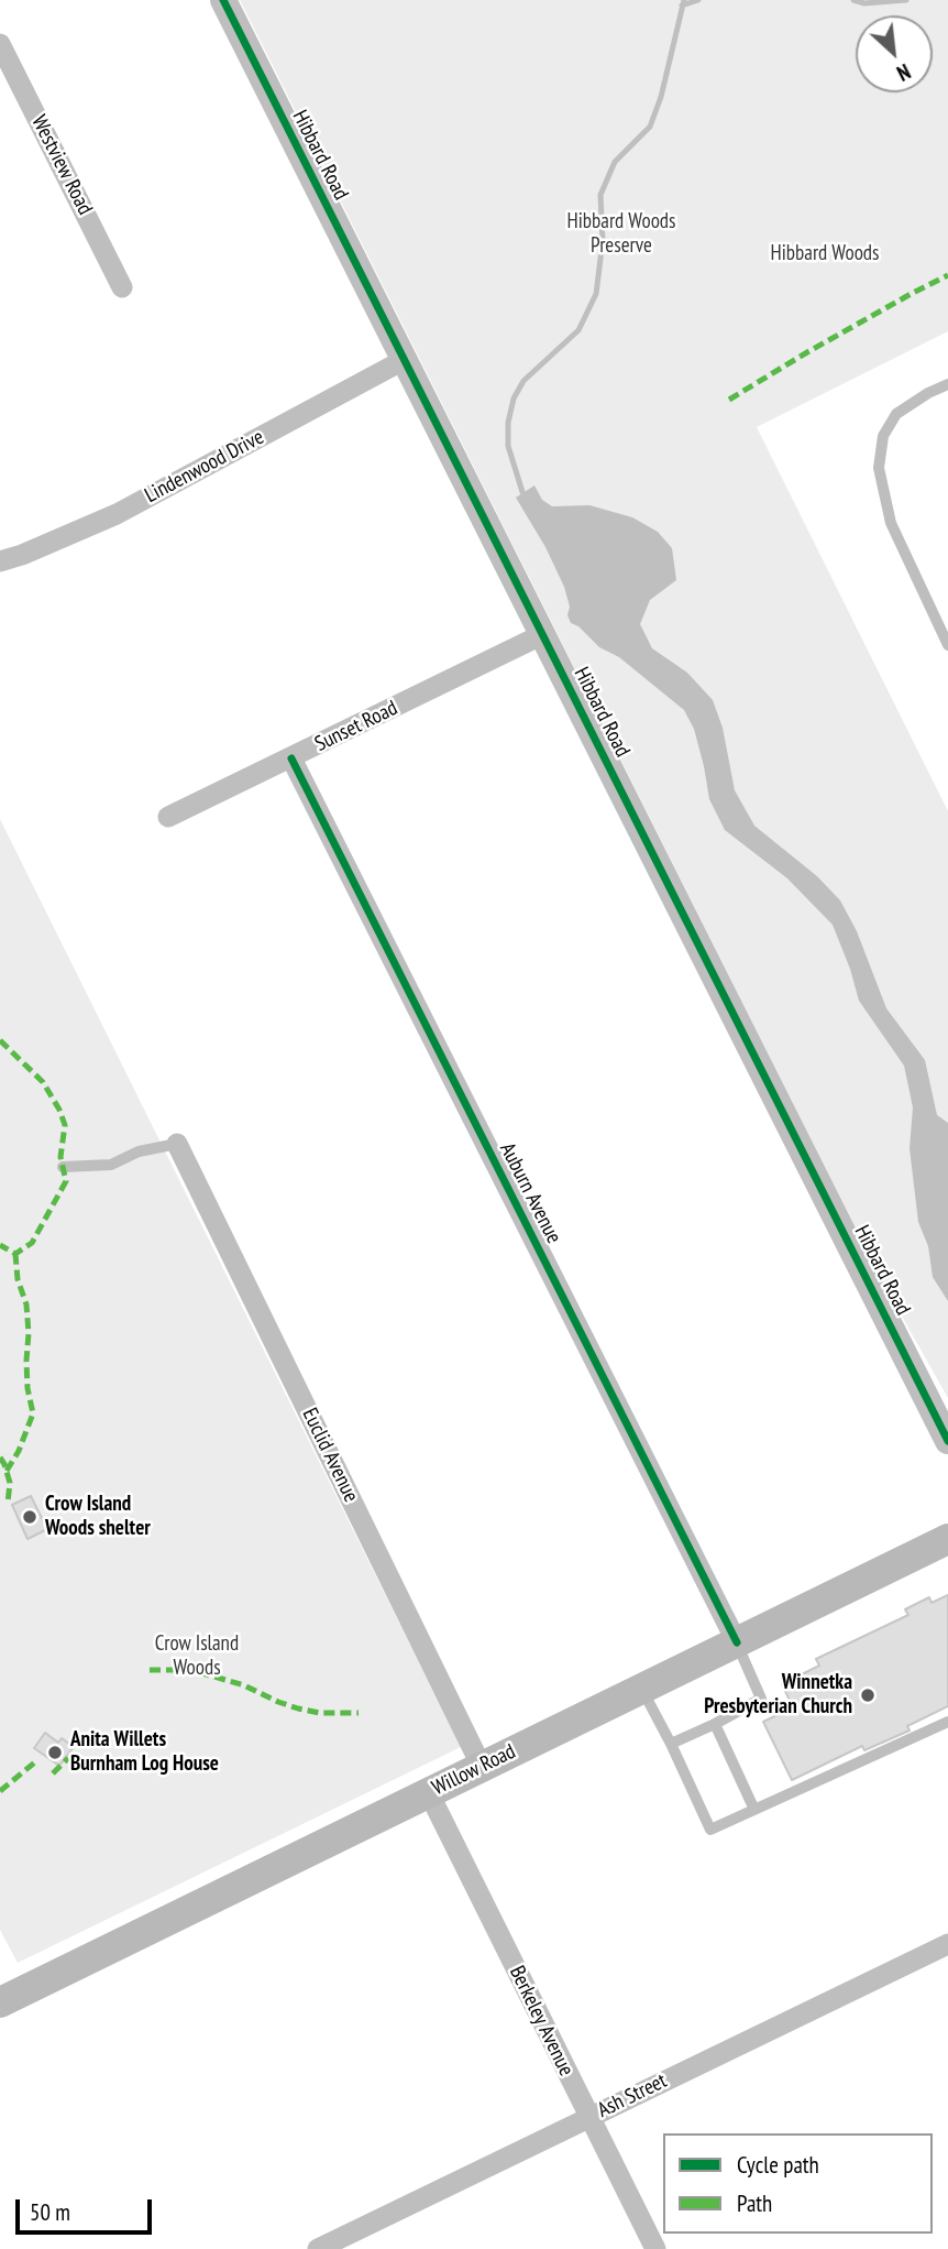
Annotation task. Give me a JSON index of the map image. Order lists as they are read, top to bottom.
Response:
{
  "streets": {
    "main road": ["Willow Road"],
    "street": [
      "Hibbard Road",
      "Westview Road",
      "Lindenwood Drive",
      "Sunset Road",
      "Auburn Avenue",
      "Euclid Avenue",
      "Berkeley Avenue",
      "Ash Street"
    ]
  },
  "crossings": [
    ["Hibbard Road", "Lindenwood Drive"],
    ["Hibbard Road", "Sunset Road"],
    ["Sunset Road", "Auburn Avenue"],
    ["Auburn Avenue", "Willow Road"],
    ["Euclid Avenue", "Willow Road"],
    ["Willow Road", "Berkeley Avenue"],
    ["Berkeley Avenue", "Ash Street"]
  ],
  "parks": ["Hibbard Woods Preserve", "Hibbard Woods", "Crow Island Woods"],
  "places": ["Crow Island Woods shelter", "Winnetka Presbyterian Church", "Anita Willets Burnham Log House"],
  "legend": ["Cycle path", "Path"],
  "scale_bar": "50 m",
  "north": "bottom right"
}
